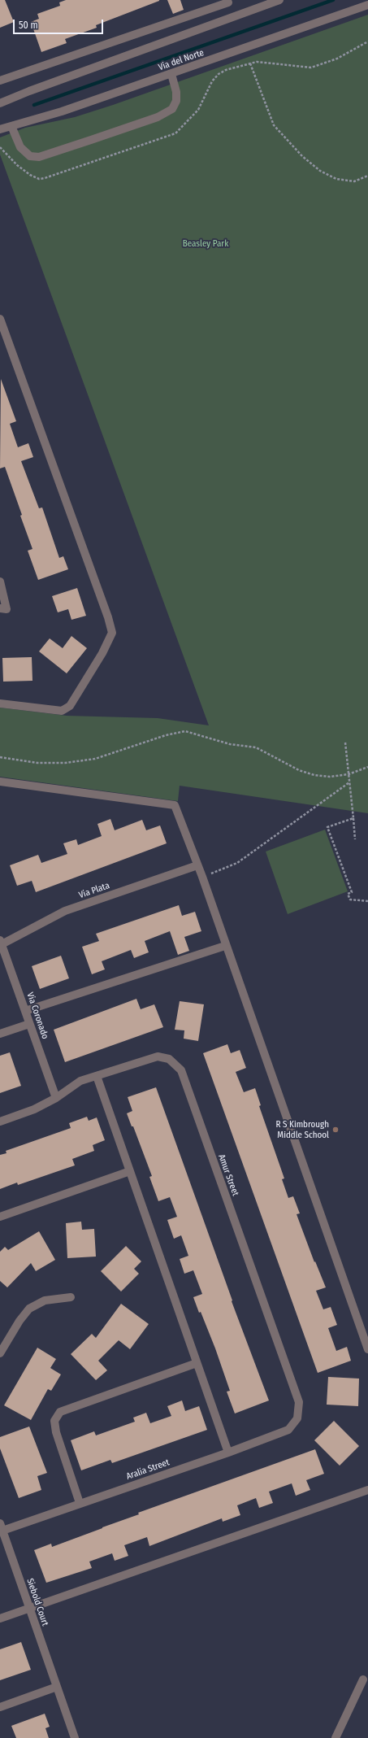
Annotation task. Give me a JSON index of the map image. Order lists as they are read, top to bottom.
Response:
{
  "streets": {
    "street": [
      "Via del Norte",
      "Via Plata",
      "Via Coronado",
      "Amur Street",
      "Aralia Street",
      "Siebold Court"
    ]
  },
  "crossings": [
    ["Via Plata", "Via Coronado"],
    ["Via Coronado", "Amur Street"],
    ["Amur Street", "Aralia Street"],
    ["Aralia Street", "Siebold Court"]
  ],
  "parks": ["Beasley Park"],
  "places": ["R S Kimbrough Middle School"],
  "scale_bar": "50 m"
}
